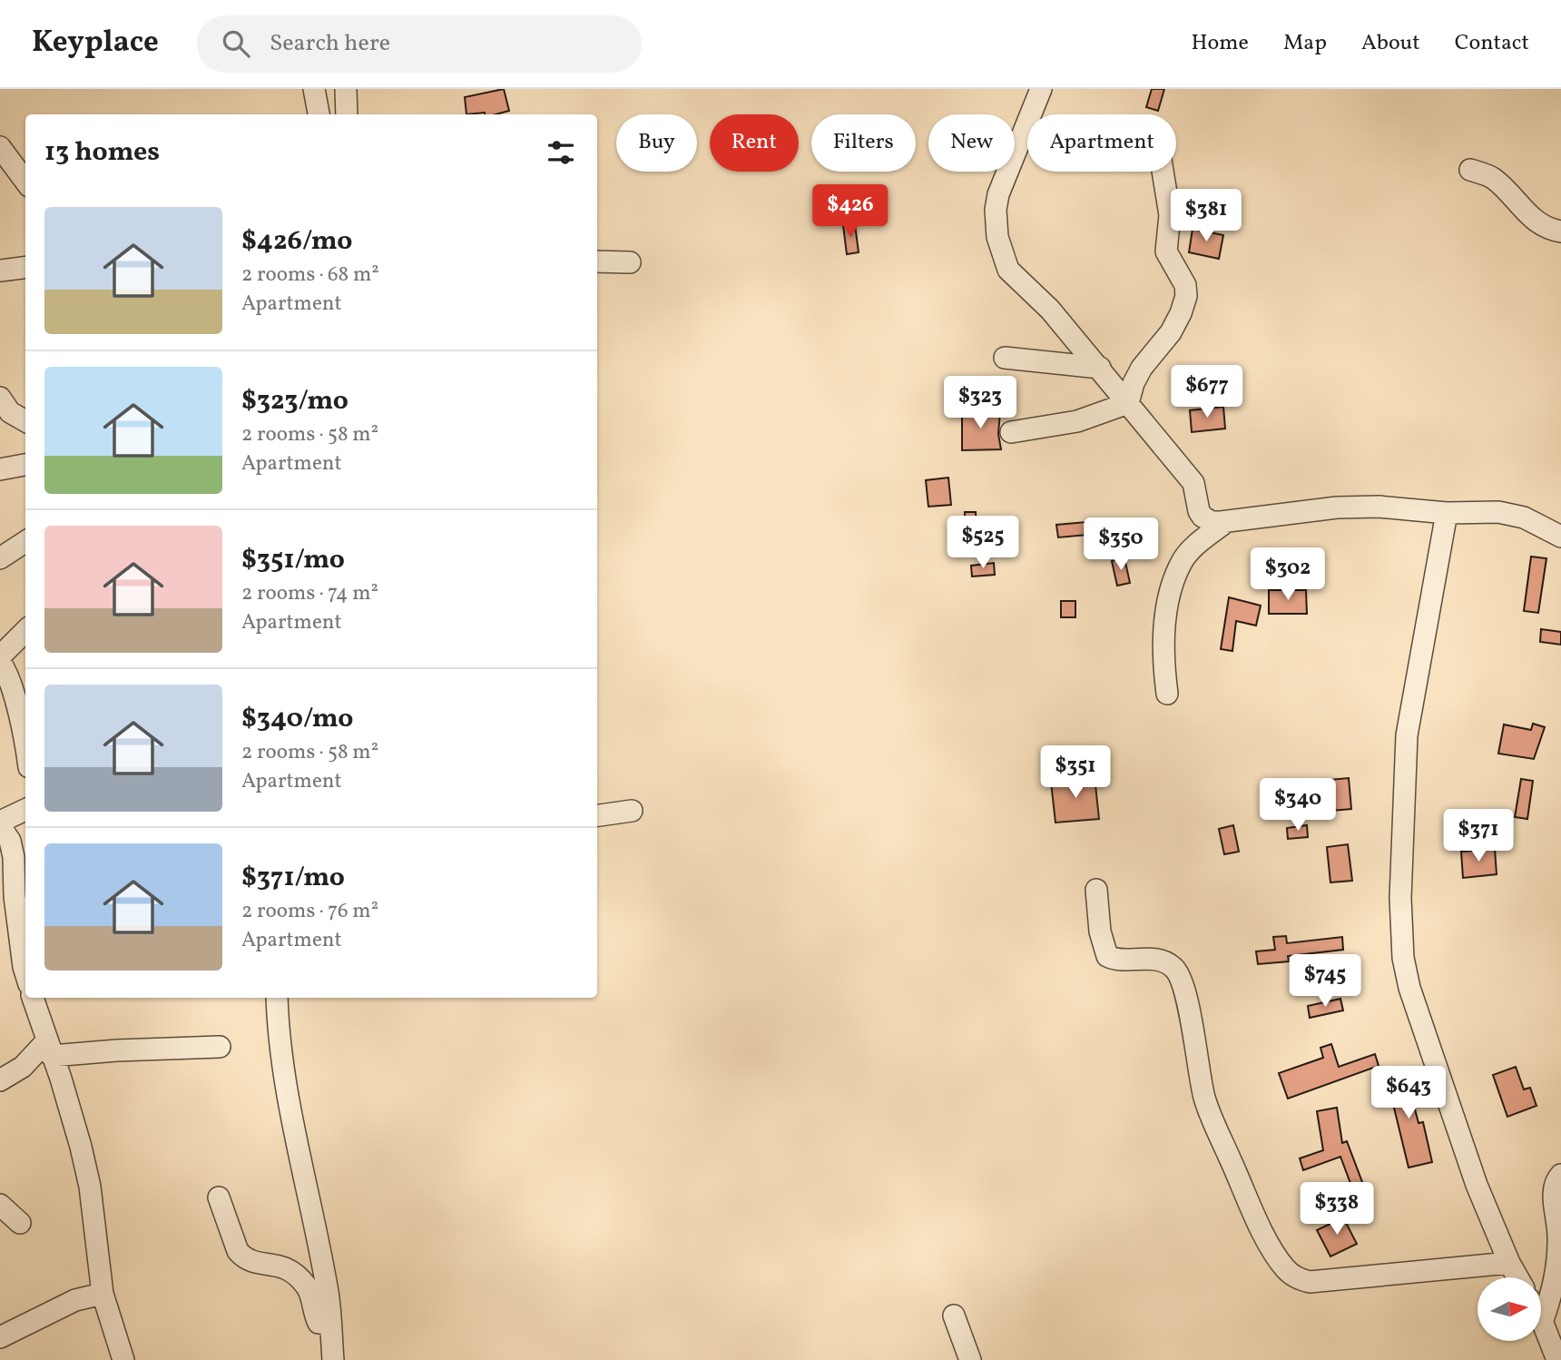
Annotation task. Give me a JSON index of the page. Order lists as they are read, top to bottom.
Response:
{
  "north": "right",
  "page": {
    "header": "Keyplace",
    "search": "Search here",
    "nav": [
      "Home",
      "Map",
      "About",
      "Contact"
    ],
    "chip": [
      "Buy",
      "Rent",
      "Filters",
      "New",
      "Apartment"
    ],
    "heading": "13 homes",
    "price": [
      "$426",
      "$381",
      "$677",
      "$323",
      "$525",
      "$350",
      "$302",
      "$351",
      "$340",
      "$371",
      "$745",
      "$643",
      "$338"
    ],
    "list": [
      {
        "name": "$426/mo",
        "note": "2 rooms · 68 m² · Apartment"
      },
      {
        "name": "$323/mo",
        "note": "2 rooms · 58 m² · Apartment"
      },
      {
        "name": "$351/mo",
        "note": "2 rooms · 74 m² · Apartment"
      },
      {
        "name": "$340/mo",
        "note": "2 rooms · 58 m² · Apartment"
      },
      {
        "name": "$371/mo",
        "note": "2 rooms · 76 m² · Apartment"
      }
    ]
  }
}
